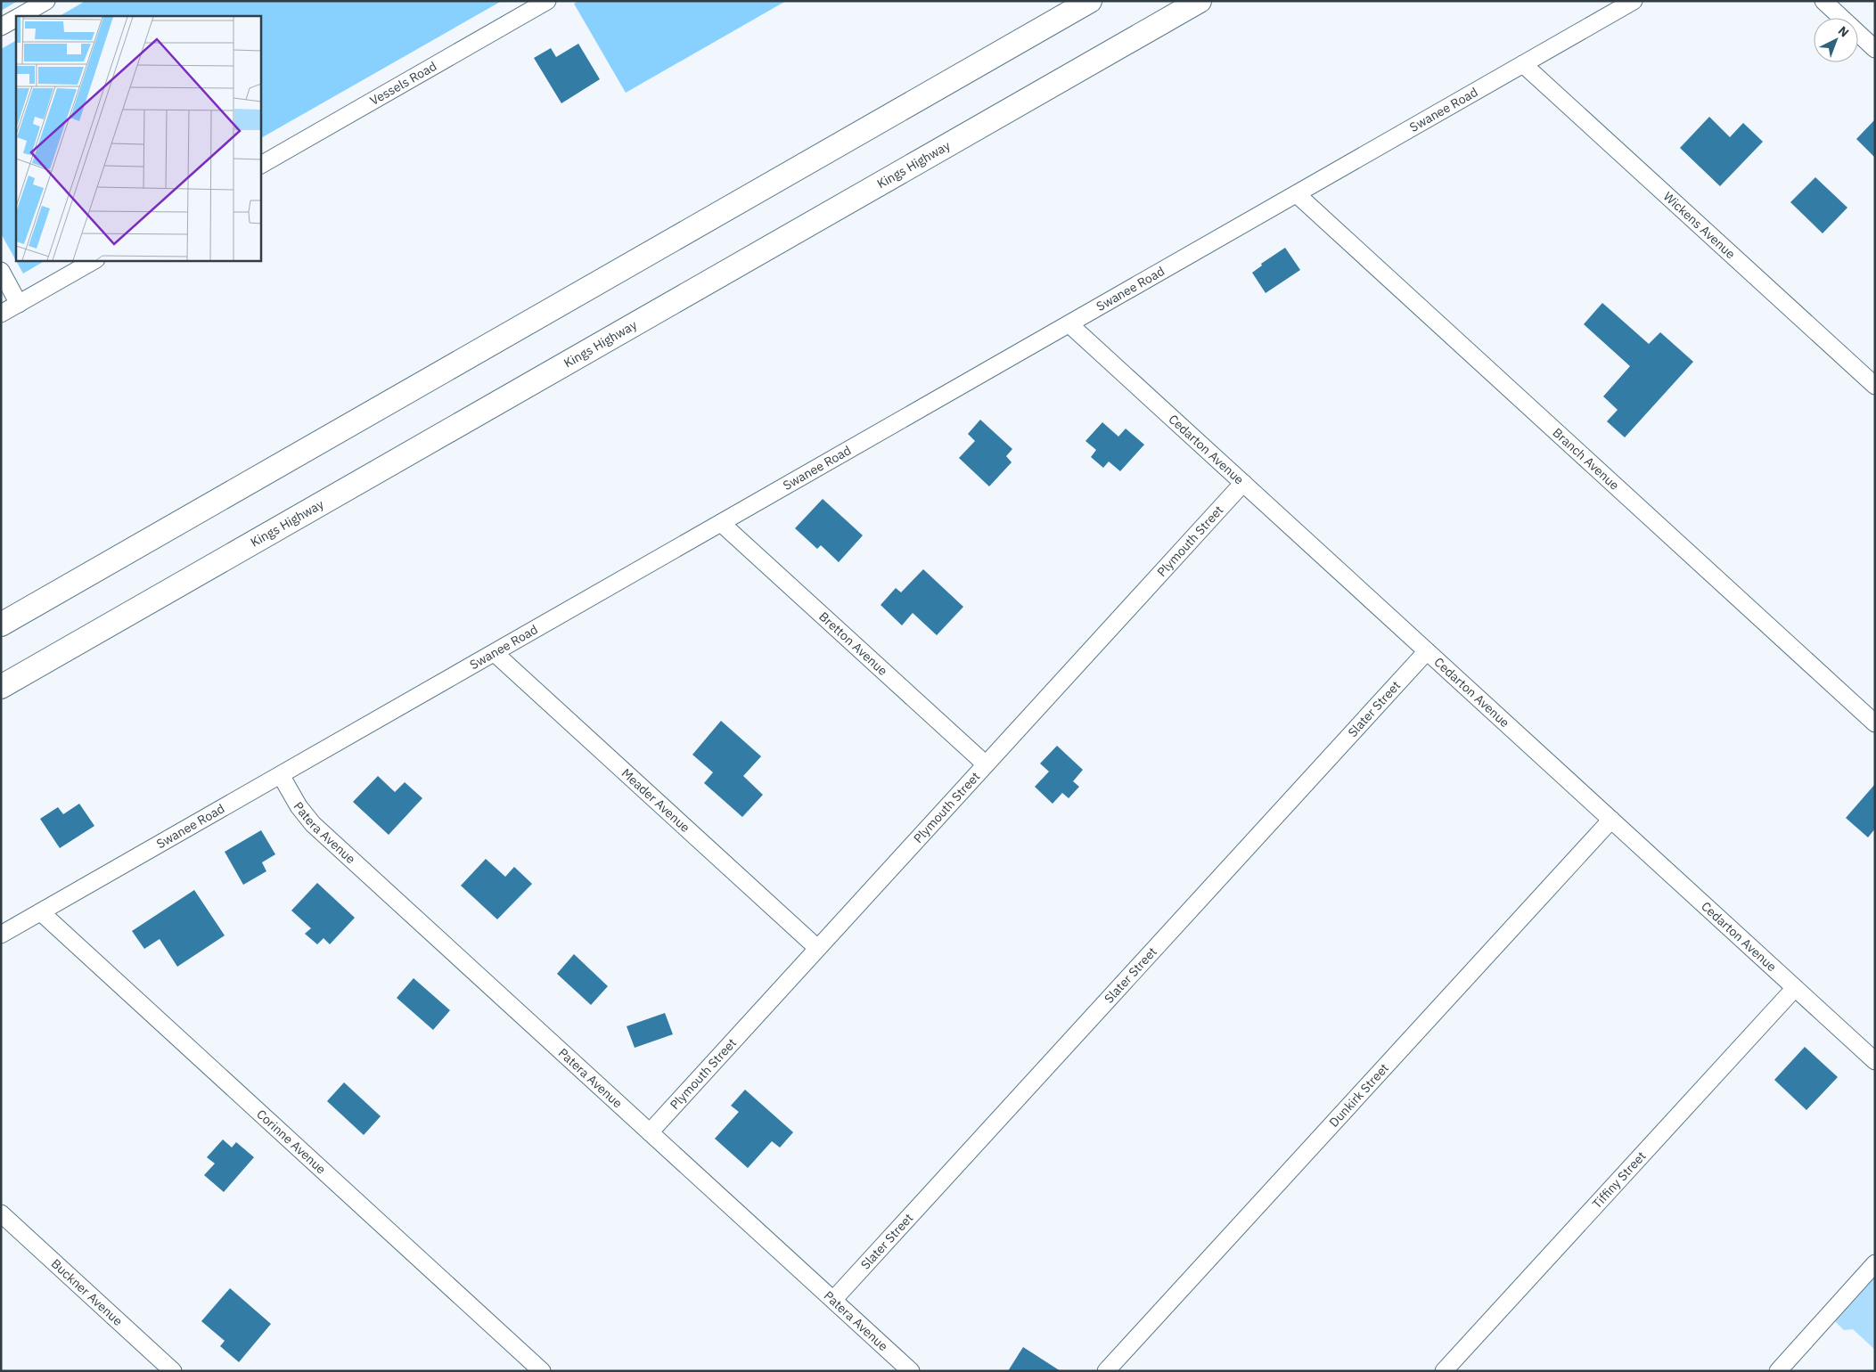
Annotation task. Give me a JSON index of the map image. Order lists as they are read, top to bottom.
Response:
{
  "streets": {
    "main road": ["Kings Highway"],
    "street": [
      "Vessels Road",
      "Swanee Road",
      "Wickens Avenue",
      "Cedarton Avenue",
      "Branch Avenue",
      "Plymouth Street",
      "Bretton Avenue",
      "Slater Street",
      "Meader Avenue",
      "Patera Avenue",
      "Dunkirk Street",
      "Corinne Avenue",
      "Tiffiny Street",
      "Buckner Avenue"
    ]
  },
  "crossings": [
    ["Swanee Road", "Wickens Avenue"],
    ["Swanee Road", "Cedarton Avenue"],
    ["Swanee Road", "Branch Avenue"],
    ["Swanee Road", "Bretton Avenue"],
    ["Swanee Road", "Meader Avenue"],
    ["Swanee Road", "Patera Avenue"],
    ["Swanee Road", "Corinne Avenue"],
    ["Cedarton Avenue", "Plymouth Street"],
    ["Cedarton Avenue", "Slater Street"],
    ["Cedarton Avenue", "Dunkirk Street"],
    ["Cedarton Avenue", "Tiffiny Street"],
    ["Plymouth Street", "Bretton Avenue"],
    ["Plymouth Street", "Meader Avenue"],
    ["Plymouth Street", "Patera Avenue"],
    ["Slater Street", "Patera Avenue"]
  ],
  "north": "top right"
}
